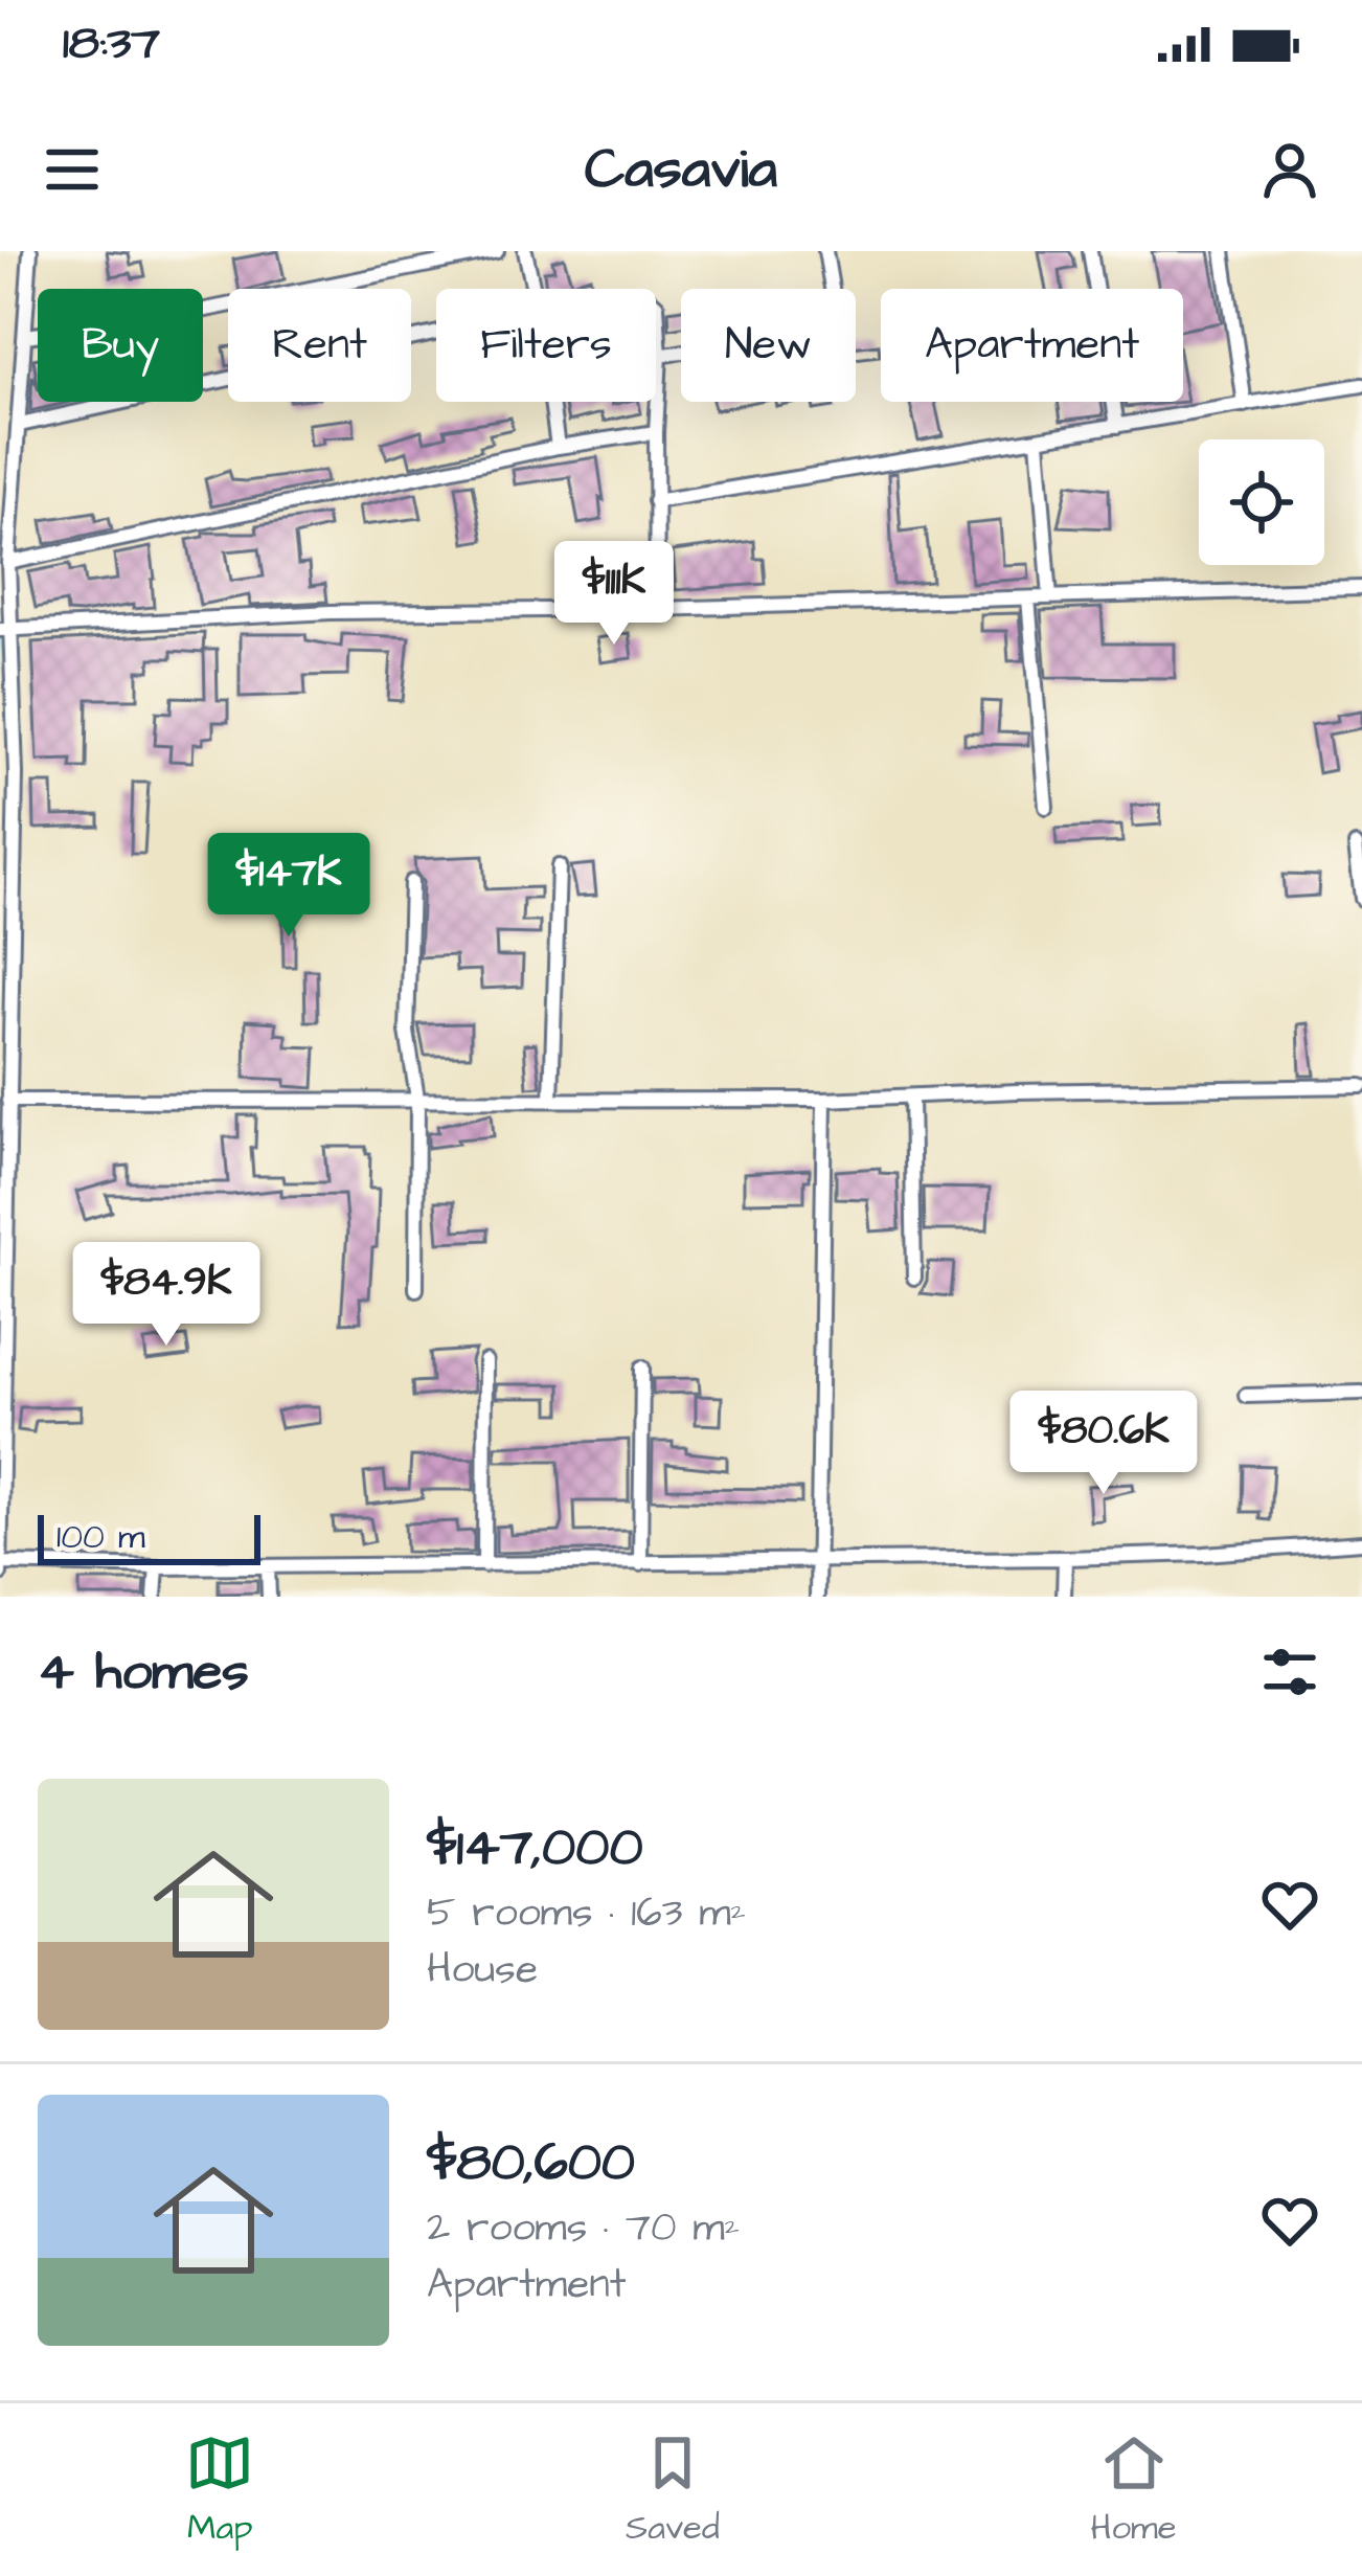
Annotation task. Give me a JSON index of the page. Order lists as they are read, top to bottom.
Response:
{
  "scale_bar": "100 m",
  "page": {
    "status": "18:37",
    "header": "Casavia",
    "chip": [
      "Buy",
      "Rent",
      "Filters",
      "New",
      "Apartment"
    ],
    "price": [
      "$111K",
      "$147K",
      "$84.9K",
      "$80.6K"
    ],
    "scale": "100 m",
    "heading": "4 homes",
    "list": [
      {
        "name": "$147,000",
        "note": "5 rooms · 163 m² · House"
      },
      {
        "name": "$80,600",
        "note": "2 rooms · 70 m² · Apartment"
      }
    ],
    "tabs": ["Map", "Saved", "Home"]
  }
}
